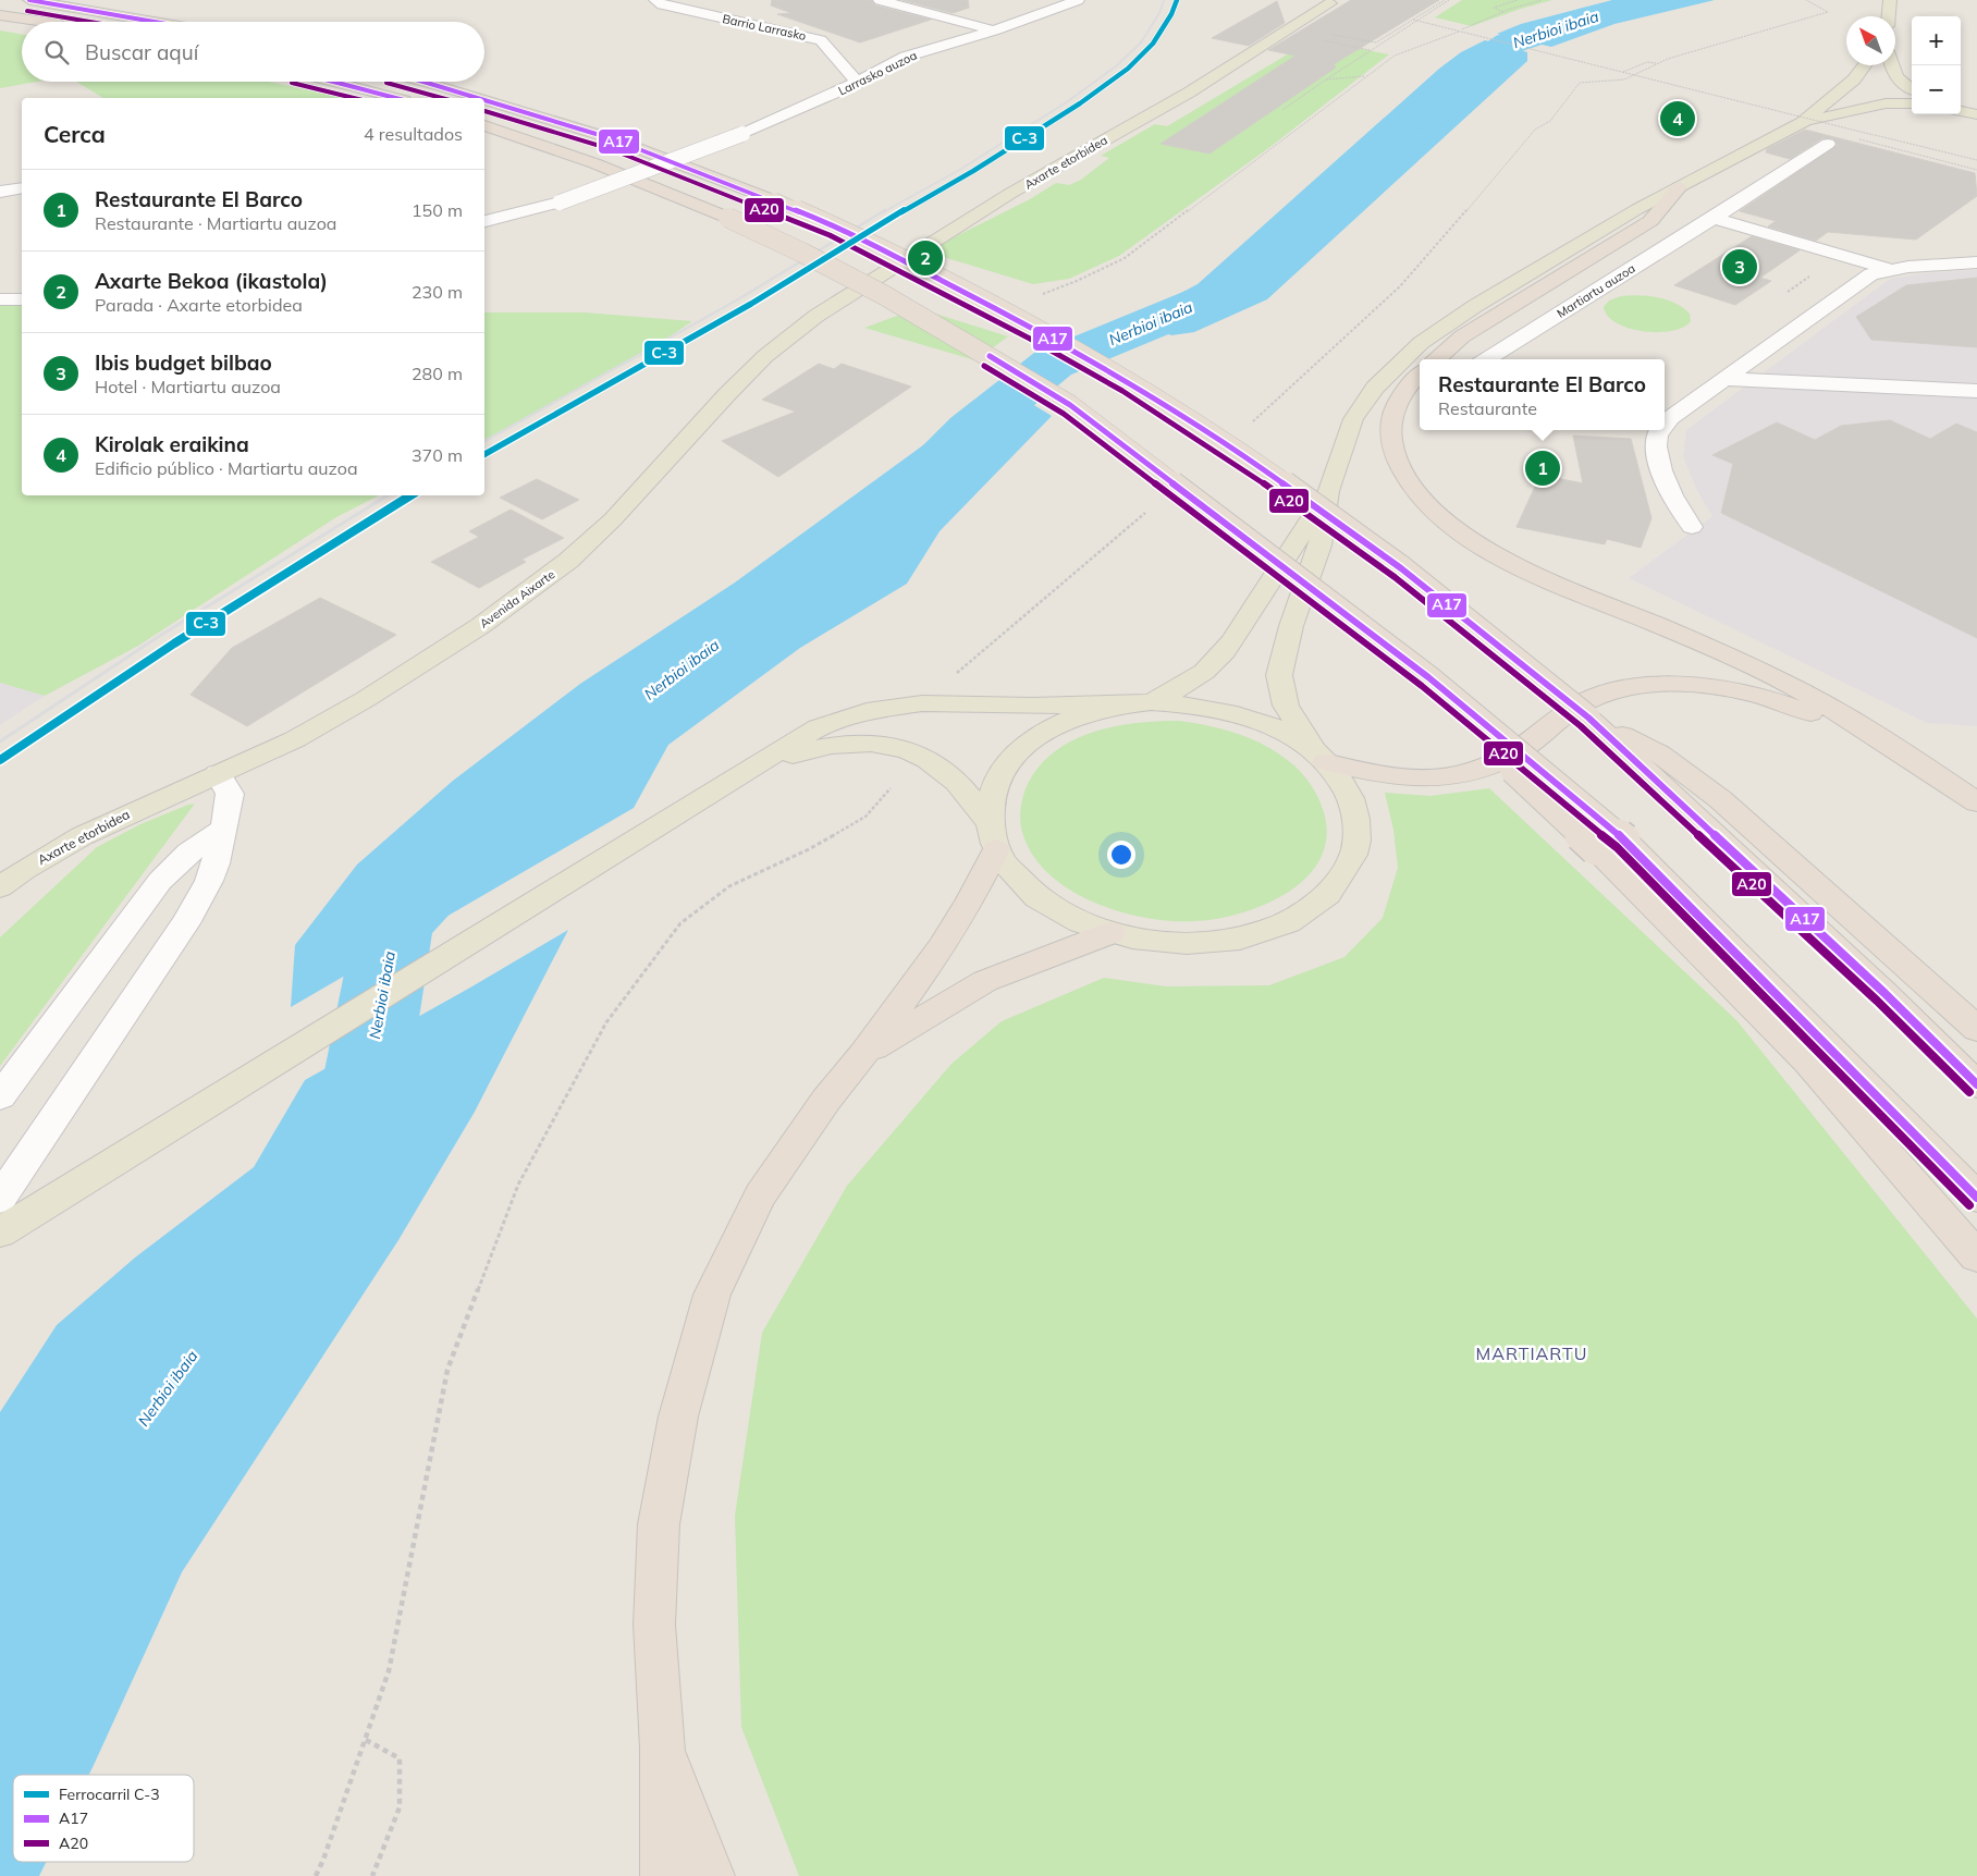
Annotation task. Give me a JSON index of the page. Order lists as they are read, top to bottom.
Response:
{
  "streets": {
    "main road": ["Axarte etorbidea", "Avenida Aixarte"],
    "street": ["Barrio Larrasko", "Larrasko auzoa", "Martiartu auzoa"]
  },
  "crossings": [
    ["Barrio Larrasko", "Larrasko auzoa"],
    ["Axarte etorbidea", "Avenida Aixarte"]
  ],
  "districts": ["MARTIARTU"],
  "water": ["Nerbioi ibaia"],
  "lines": ["rail line C-3", "transit line A17", "transit line A20"],
  "legend": ["Ferrocarril C-3", "A17", "A20"],
  "north": "top left",
  "page": {
    "map_buttons": ["+", "−"],
    "search": "Buscar aquí",
    "heading": ["Cerca", "4 resultados"],
    "pins": [
      "4",
      "2",
      "3",
      "1"
    ],
    "list": [
      {
        "mark": "1",
        "name": "Restaurante El Barco",
        "note": "Restaurante · Martiartu auzoa",
        "value": "150 m"
      },
      {
        "mark": "2",
        "name": "Axarte Bekoa (ikastola)",
        "note": "Parada · Axarte etorbidea",
        "value": "230 m"
      },
      {
        "mark": "3",
        "name": "Ibis budget bilbao",
        "note": "Hotel · Martiartu auzoa",
        "value": "280 m"
      },
      {
        "mark": "4",
        "name": "Kirolak eraikina",
        "note": "Edificio público · Martiartu auzoa",
        "value": "370 m"
      }
    ],
    "popup": ["Restaurante El Barco", "Restaurante"]
  }
}
